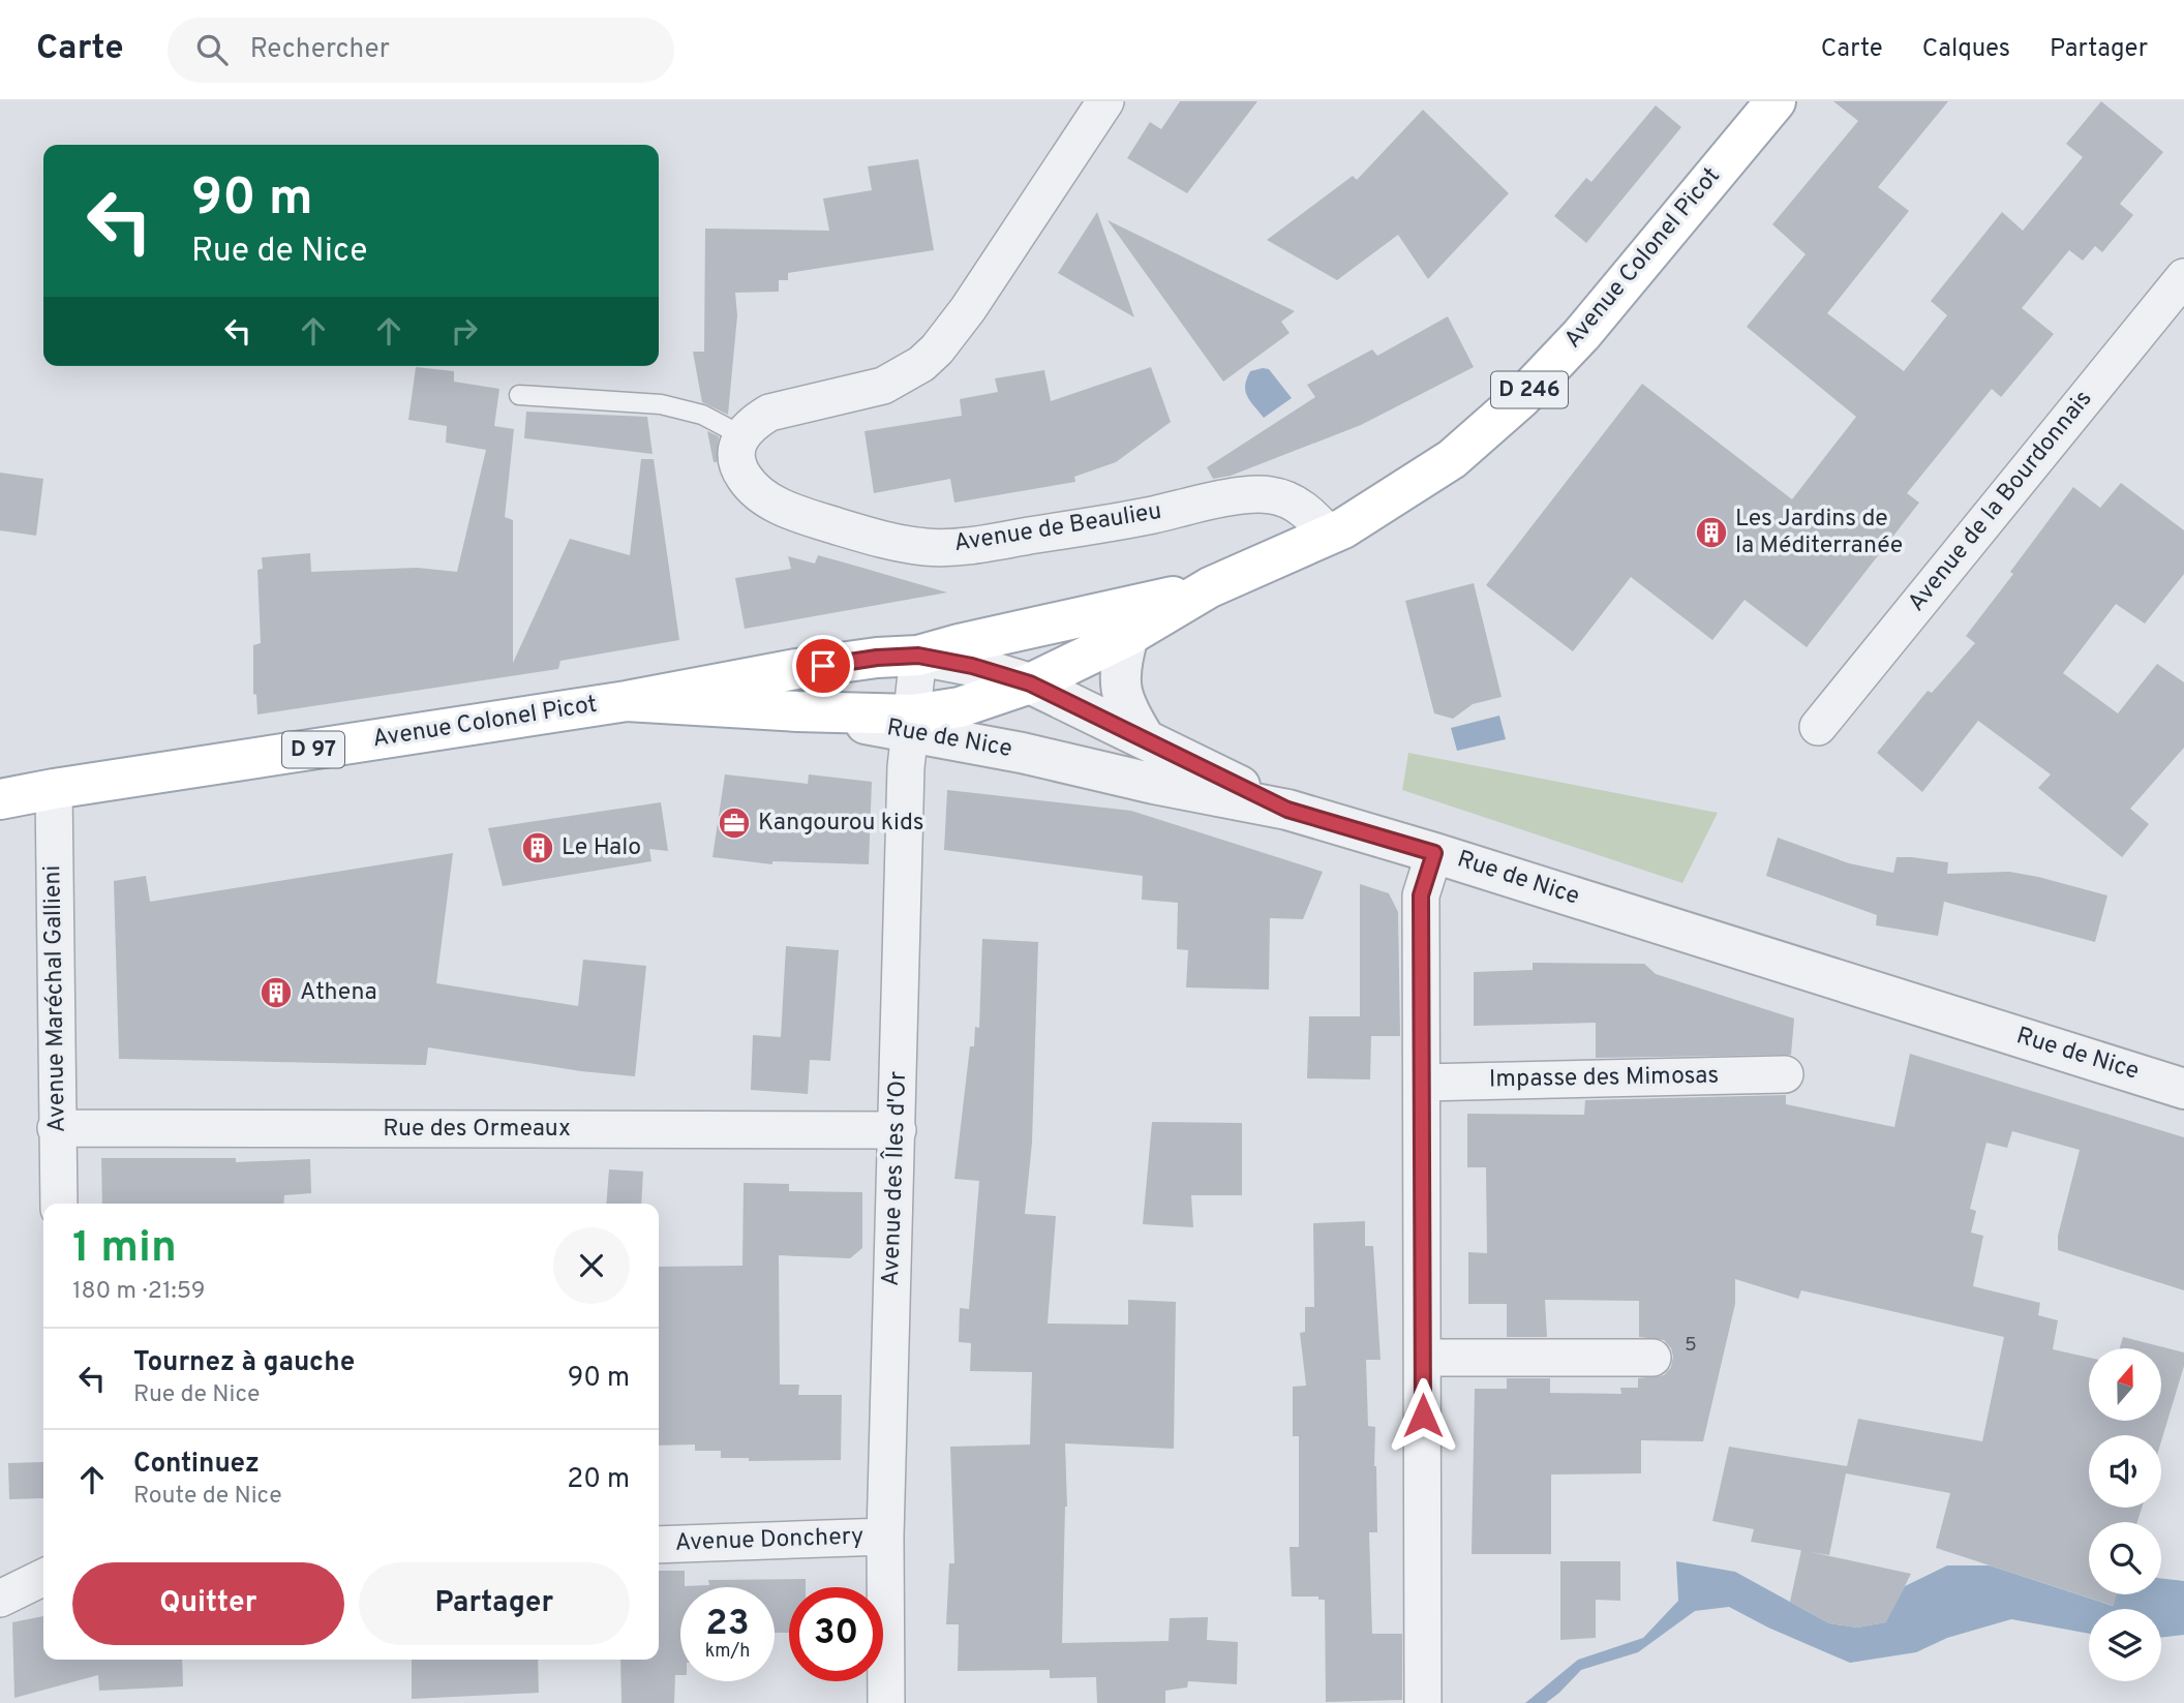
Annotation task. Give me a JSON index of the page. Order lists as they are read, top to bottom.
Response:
{
  "streets": {
    "main road": ["Avenue Colonel Picot", "D 246", "D 97"],
    "street": [
      "Avenue de la Bourdonnais",
      "Avenue de Beaulieu",
      "Rue de Nice",
      "Avenue Maréchal Gallieni",
      "Impasse des Mimosas",
      "Rue des Ormeaux",
      "Avenue des Îles d'Or",
      "Avenue Donchery"
    ]
  },
  "crossings": [
    ["Avenue Colonel Picot", "Avenue de Beaulieu"],
    ["Avenue Colonel Picot", "Rue de Nice"],
    ["Avenue Colonel Picot", "D 97"],
    ["Avenue Colonel Picot", "Avenue Maréchal Gallieni"],
    ["Avenue Colonel Picot", "Avenue des Îles d'Or"],
    ["Rue de Nice", "D 97"],
    ["Rue de Nice", "Avenue des Îles d'Or"],
    ["D 97", "Avenue des Îles d'Or"],
    ["Avenue Maréchal Gallieni", "Rue des Ormeaux"],
    ["Rue des Ormeaux", "Avenue des Îles d'Or"],
    ["Avenue des Îles d'Or", "Avenue Donchery"]
  ],
  "places": {
    "building": ["Les Jardins de la Méditerranée", "Le Halo", "Athena"],
    "office": ["Kangourou kids"]
  },
  "house_numbers": ["5"],
  "north": "top",
  "page": {
    "header": "Carte",
    "search": "Rechercher",
    "nav": ["Carte", "Calques", "Partager"],
    "turn": ["90 m", "Rue de Nice"],
    "heading": ["1 min", "180 m · 21:59"],
    "list": [
      {
        "name": "Tournez à gauche",
        "note": "Rue de Nice",
        "value": "90 m"
      },
      {
        "name": "Continuez",
        "note": "Route de Nice",
        "value": "20 m"
      }
    ],
    "buttons": ["Quitter", "Partager"],
    "speed": "23 km/h",
    "limit": "30"
  }
}
